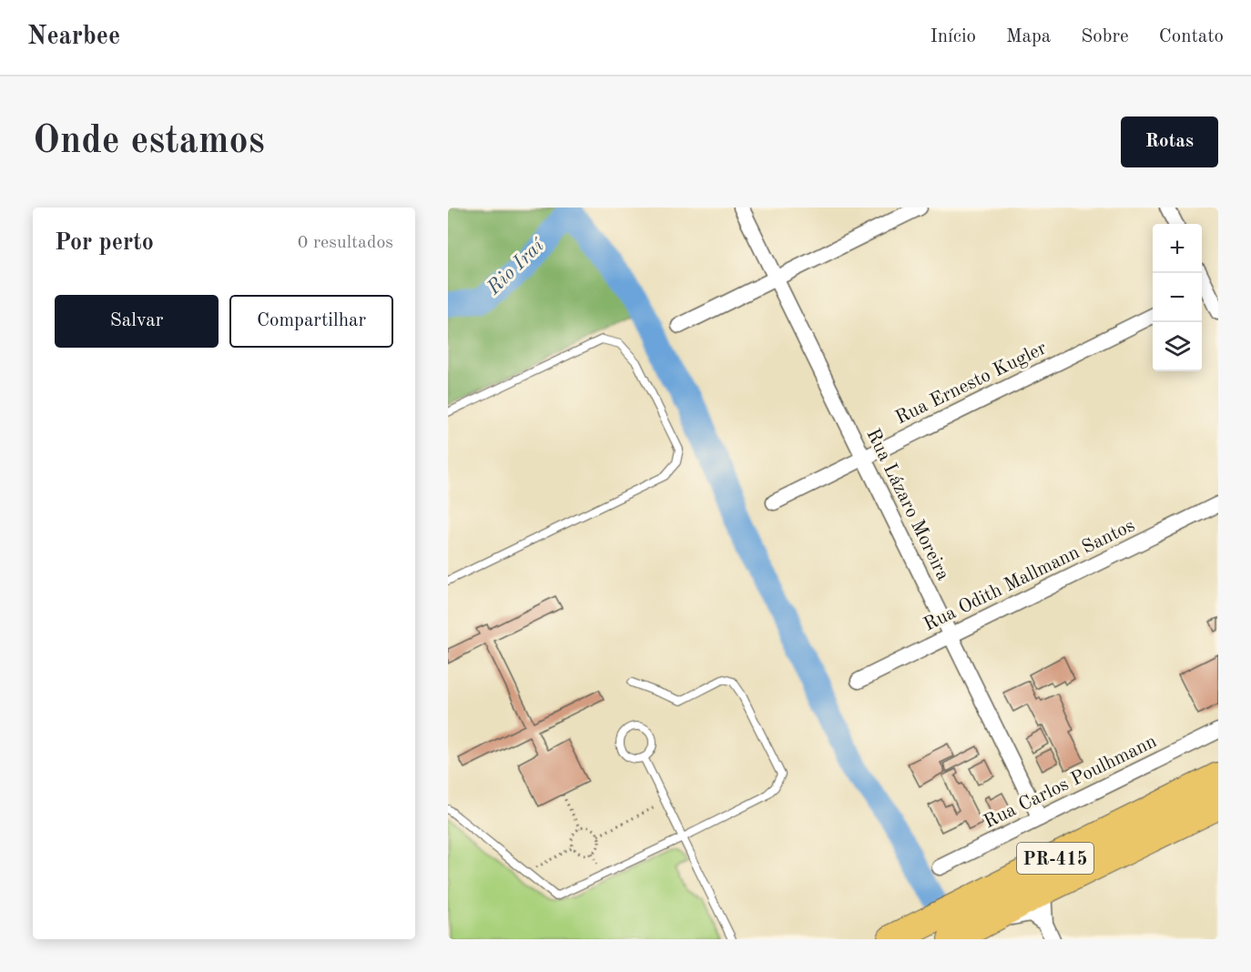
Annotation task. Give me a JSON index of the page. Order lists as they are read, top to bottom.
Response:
{
  "streets": {
    "highway": ["PR-415"],
    "street": [
      "Rua Ernesto Kugler",
      "Rua Lázaro Moreira",
      "Rua Odith Mallmann Santos",
      "Rua Carlos Poulhmann"
    ]
  },
  "crossings": [
    ["Rua Ernesto Kugler", "Rua Lázaro Moreira"],
    ["Rua Lázaro Moreira", "Rua Odith Mallmann Santos"],
    ["Rua Lázaro Moreira", "Rua Carlos Poulhmann"]
  ],
  "water": ["Rio Iraí"],
  "page": {
    "header": "Nearbee",
    "nav": [
      "Início",
      "Mapa",
      "Sobre",
      "Contato"
    ],
    "buttons": [
      "Rotas",
      ["Salvar", "Compartilhar"]
    ],
    "title": "Onde estamos",
    "heading": ["Por perto", "0 resultados"],
    "map_buttons": ["+", "−"]
  }
}
